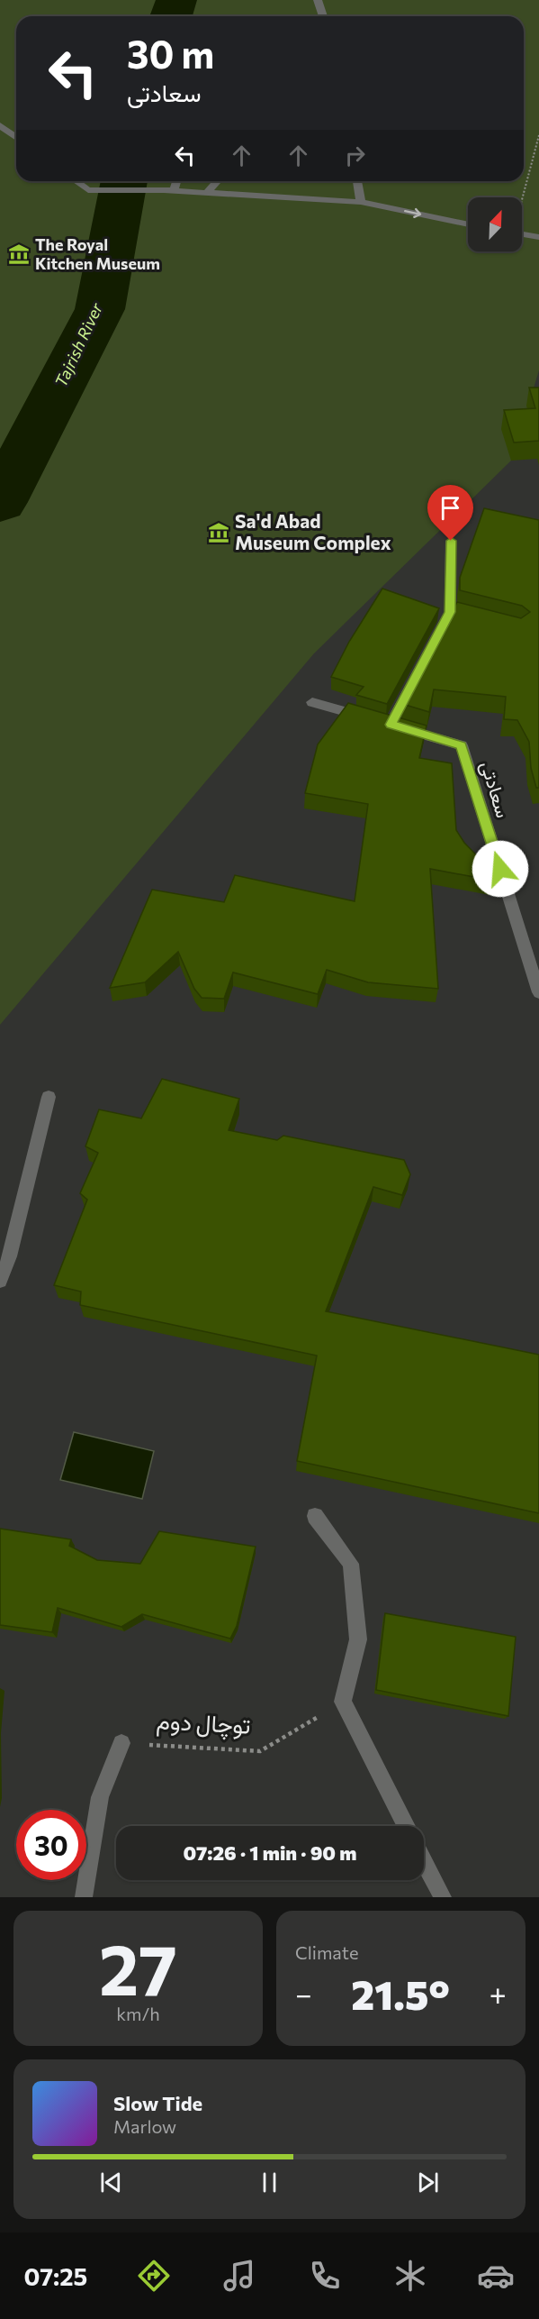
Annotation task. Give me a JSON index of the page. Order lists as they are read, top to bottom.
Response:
{
  "streets": {
    "street": ["سعادتی"],
    "path": ["توچال دوم"]
  },
  "water": ["Tajrish River"],
  "places": {
    "museum": ["The Royal Kitchen Museum", "Sa'd Abad Museum Complex"]
  },
  "north": "top right",
  "page": {
    "turn": ["30 m", "سعادتی"],
    "limit": "30",
    "trip": "07:26 · 1 min · 90 m",
    "tile": [
      ["27", "km/h"],
      "Climate"
    ],
    "heat": ["−", "21.5°", "+"],
    "song": ["Slow Tide", "Marlow"],
    "tabs": "07:25"
  }
}
